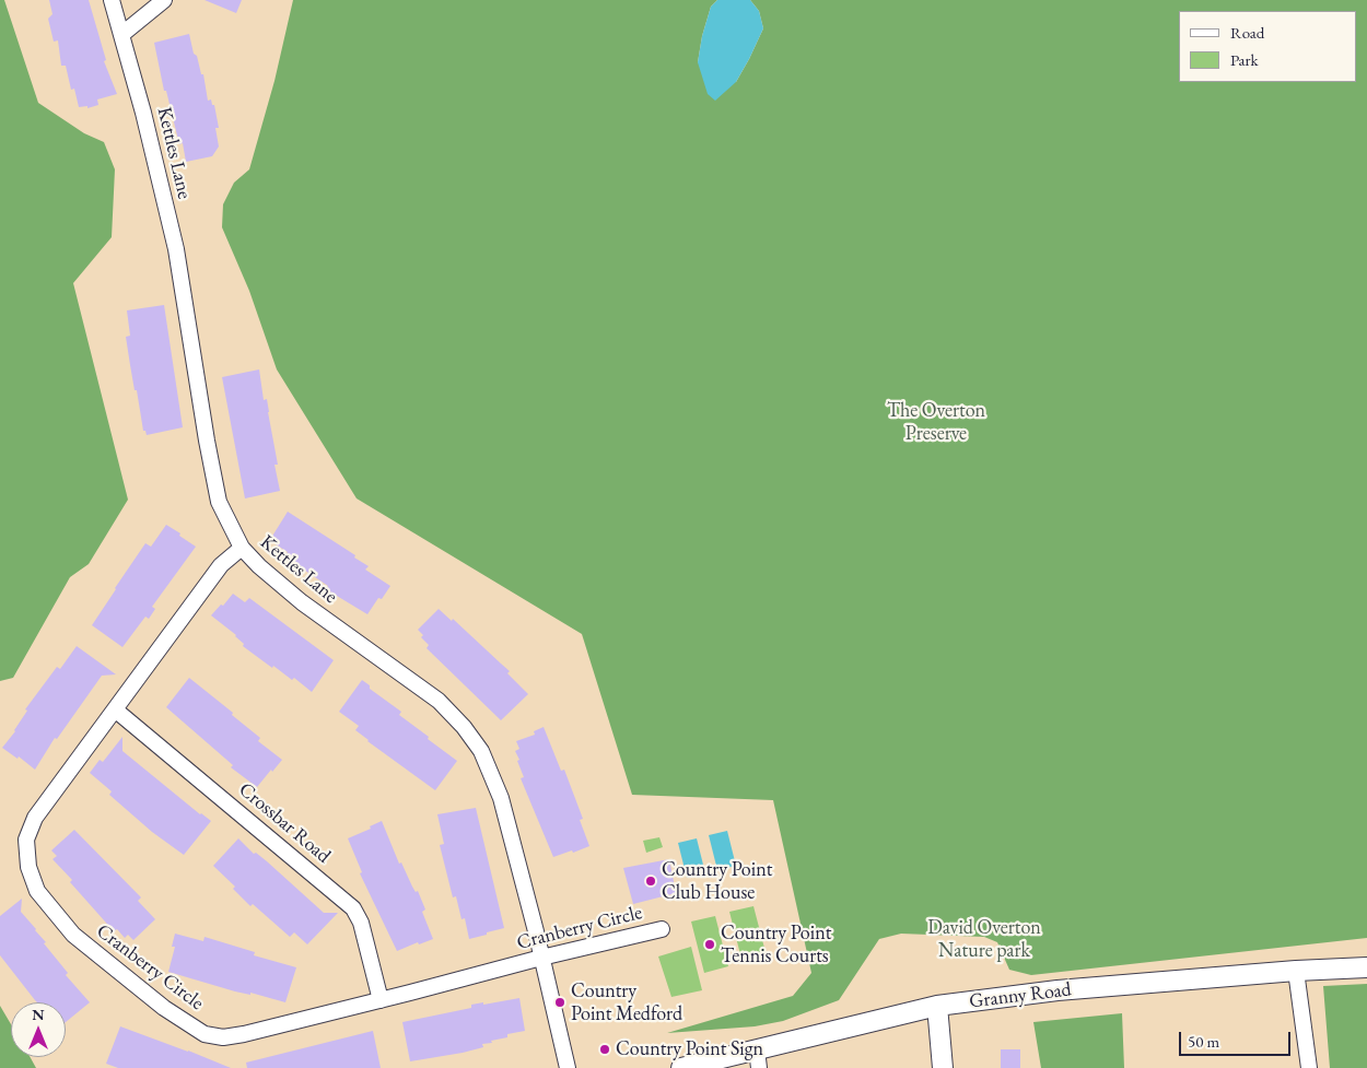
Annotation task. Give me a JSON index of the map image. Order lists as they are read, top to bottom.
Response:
{
  "streets": {
    "street": [
      "Kettles Lane",
      "Crossbar Road",
      "Cranberry Circle",
      "Granny Road"
    ]
  },
  "crossings": [
    ["Kettles Lane", "Cranberry Circle"],
    ["Crossbar Road", "Cranberry Circle"]
  ],
  "parks": ["The Overton Preserve", "David Overton Nature park"],
  "places": [
    "Country Point Club House",
    "Country Point Tennis Courts",
    "Country Point Medford",
    "Country Point Sign"
  ],
  "legend": ["Road", "Park"],
  "scale_bar": "50 m",
  "north": "top"
}
